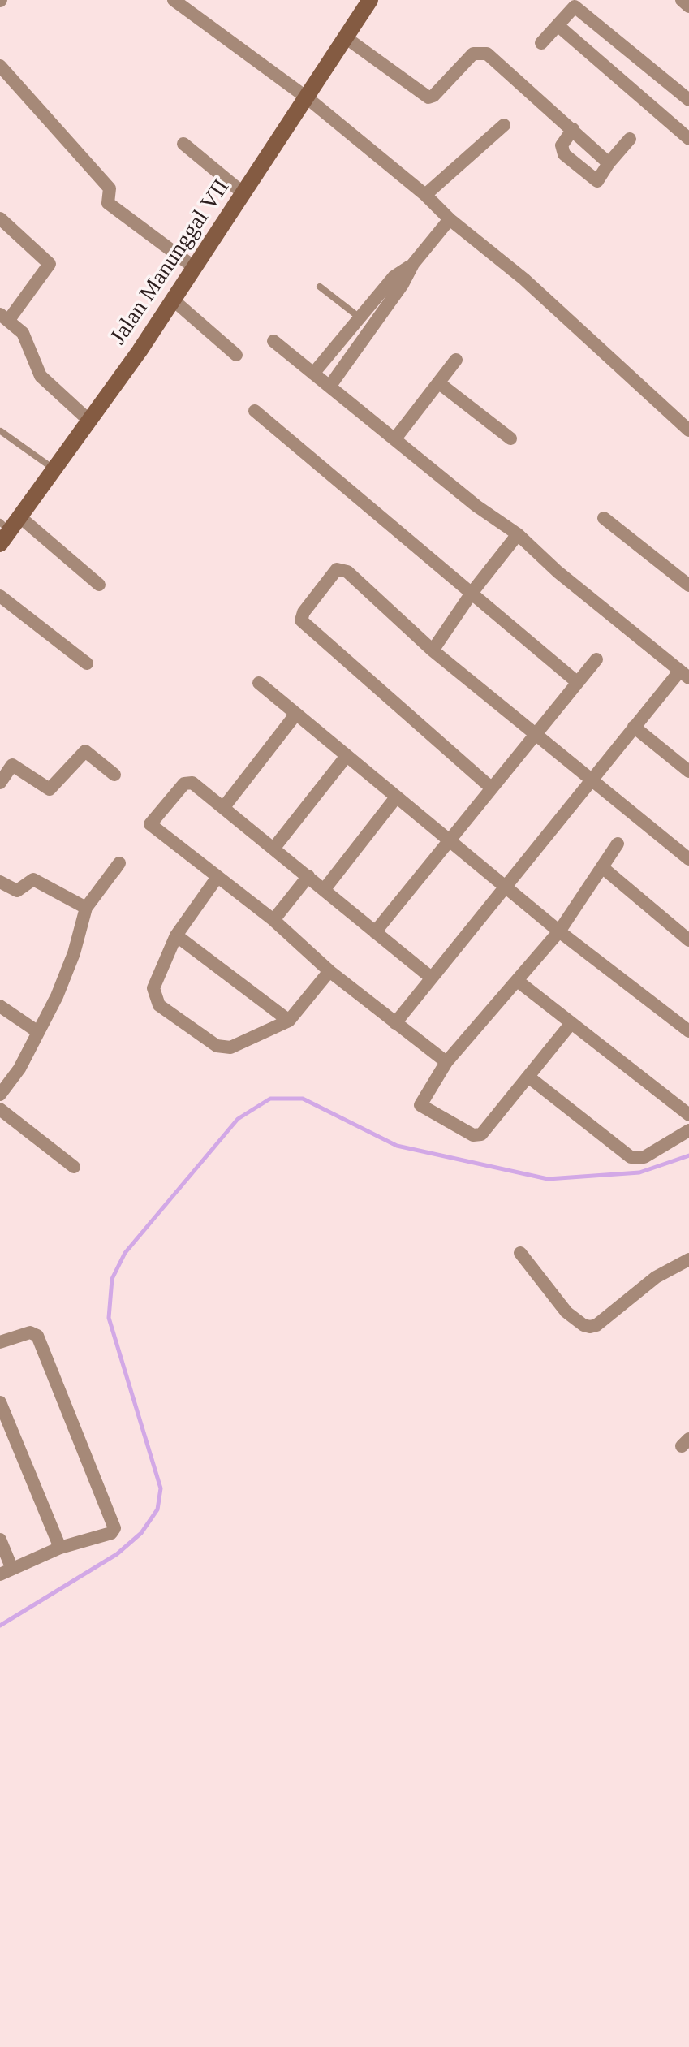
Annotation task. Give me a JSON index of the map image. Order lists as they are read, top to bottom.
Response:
{
  "streets": {
    "street": ["Jalan Manunggal VII"]
  }
}
